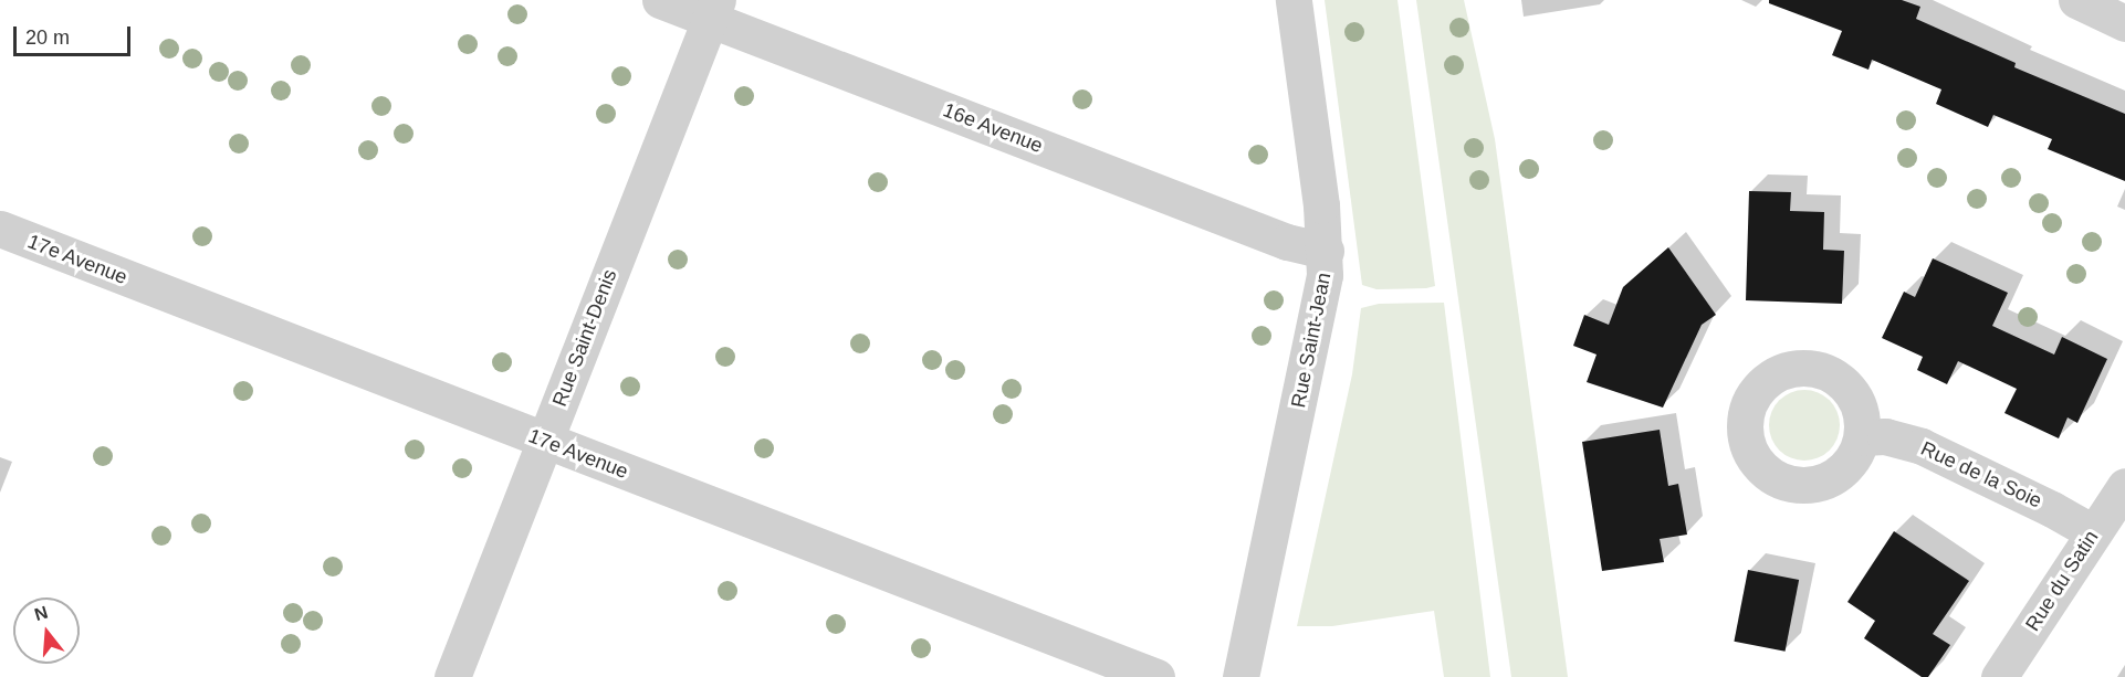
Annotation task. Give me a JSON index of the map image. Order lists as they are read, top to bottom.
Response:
{
  "streets": {
    "street": [
      "16e Avenue",
      "17e Avenue",
      "Rue Saint-Denis",
      "Rue Saint-Jean",
      "Rue de la Soie",
      "Rue du Satin"
    ]
  },
  "crossings": [
    ["16e Avenue", "Rue Saint-Denis"],
    ["16e Avenue", "Rue Saint-Jean"],
    ["17e Avenue", "Rue Saint-Denis"],
    ["Rue de la Soie", "Rue du Satin"]
  ],
  "scale_bar": "20 m",
  "north": "top"
}
